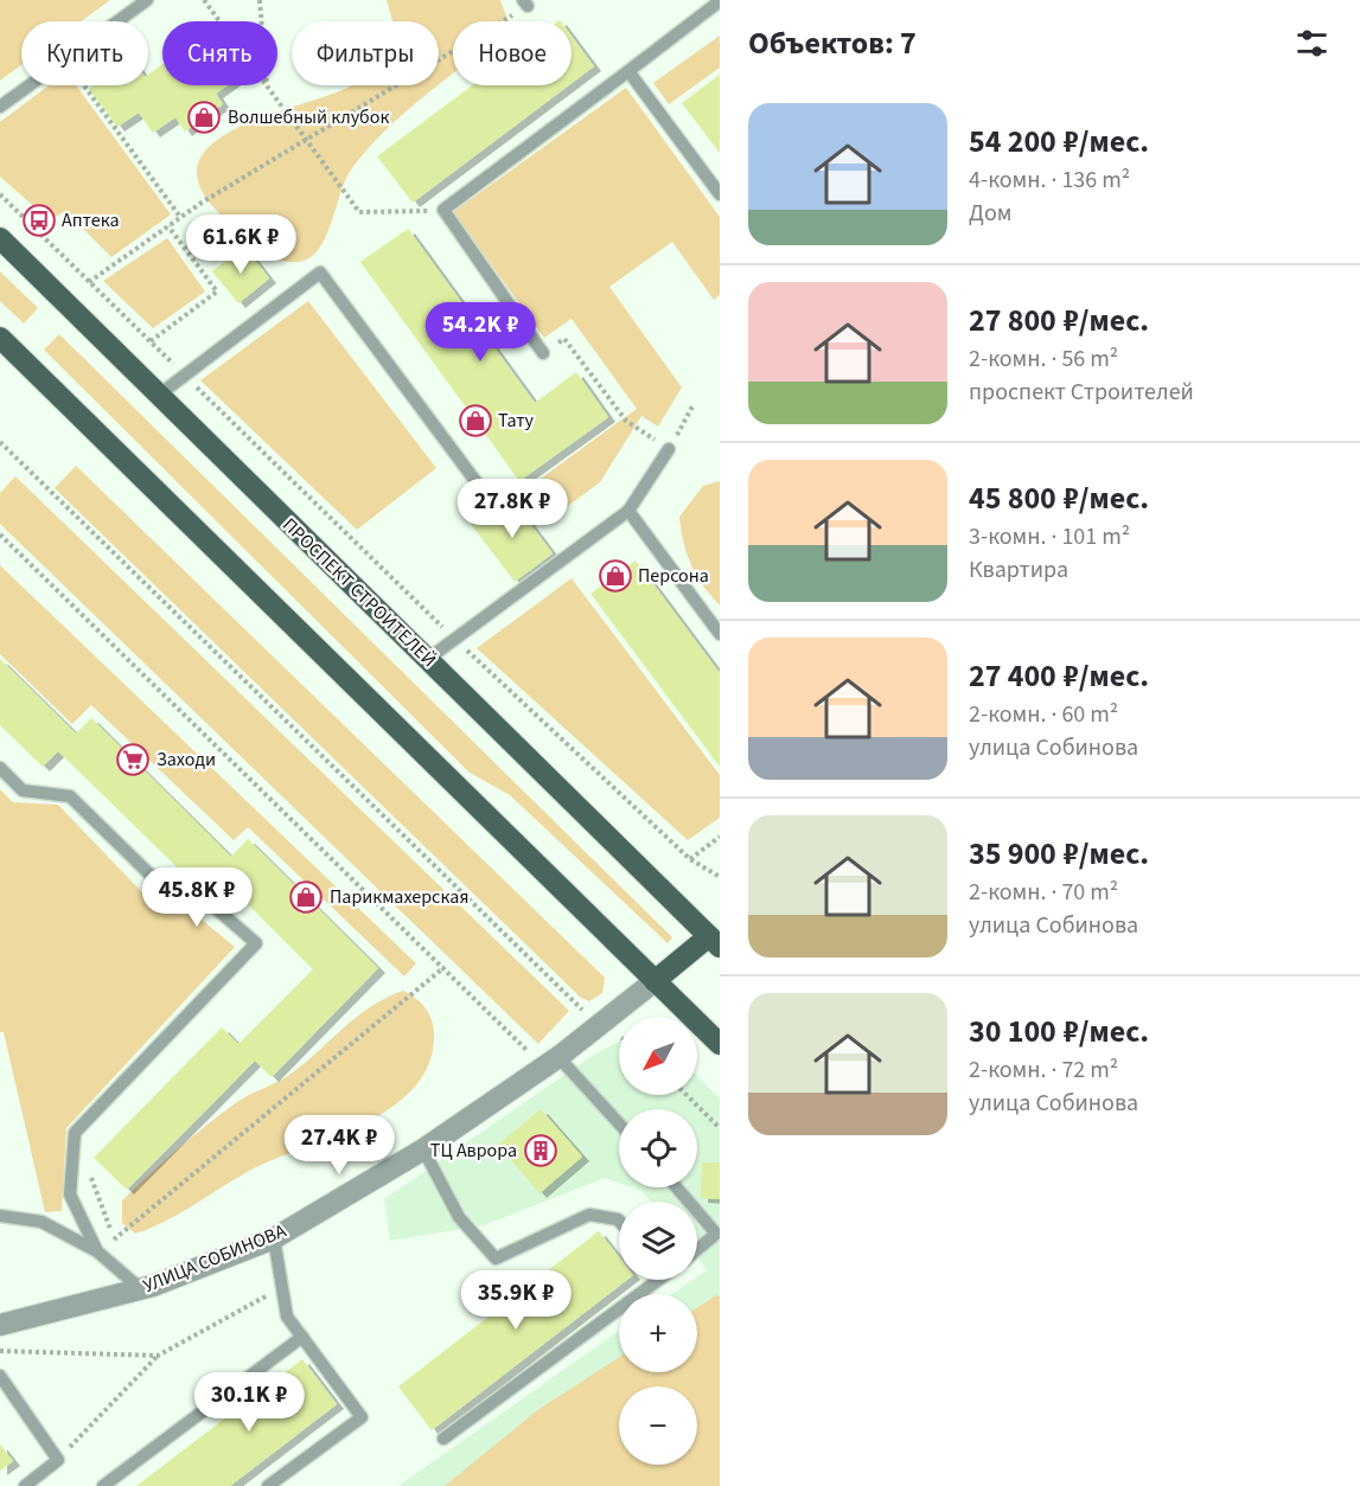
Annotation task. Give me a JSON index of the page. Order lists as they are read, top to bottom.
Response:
{
  "streets": {
    "main road": ["ПРОСПЕКТ СТРОИТЕЛЕЙ"],
    "street": ["УЛИЦА СОБИНОВА"]
  },
  "places": {
    "shop": [
      "Волшебный клубок",
      "Тату",
      "Персона",
      "Парикмахерская"
    ],
    "bus stop": ["Аптека"],
    "supermarket": ["Заходи"],
    "building": ["ТЦ Аврора"]
  },
  "north": "bottom left",
  "page": {
    "heading": "Объектов: 7",
    "chip": [
      "Купить",
      "Снять",
      "Фильтры",
      "Новое"
    ],
    "list": [
      {
        "name": "54 200 ₽/мес.",
        "note": "4-комн. · 136 m² · Дом"
      },
      {
        "name": "27 800 ₽/мес.",
        "note": "2-комн. · 56 m² · проспект Строителей"
      },
      {
        "name": "45 800 ₽/мес.",
        "note": "3-комн. · 101 m² · Квартира"
      },
      {
        "name": "27 400 ₽/мес.",
        "note": "2-комн. · 60 m² · улица Собинова"
      },
      {
        "name": "35 900 ₽/мес.",
        "note": "2-комн. · 70 m² · улица Собинова"
      },
      {
        "name": "30 100 ₽/мес.",
        "note": "2-комн. · 72 m² · улица Собинова"
      }
    ],
    "price": [
      "61.6K ₽",
      "54.2K ₽",
      "27.8K ₽",
      "45.8K ₽",
      "27.4K ₽",
      "35.9K ₽",
      "30.1K ₽"
    ],
    "map_buttons": ["+", "−"]
  }
}
